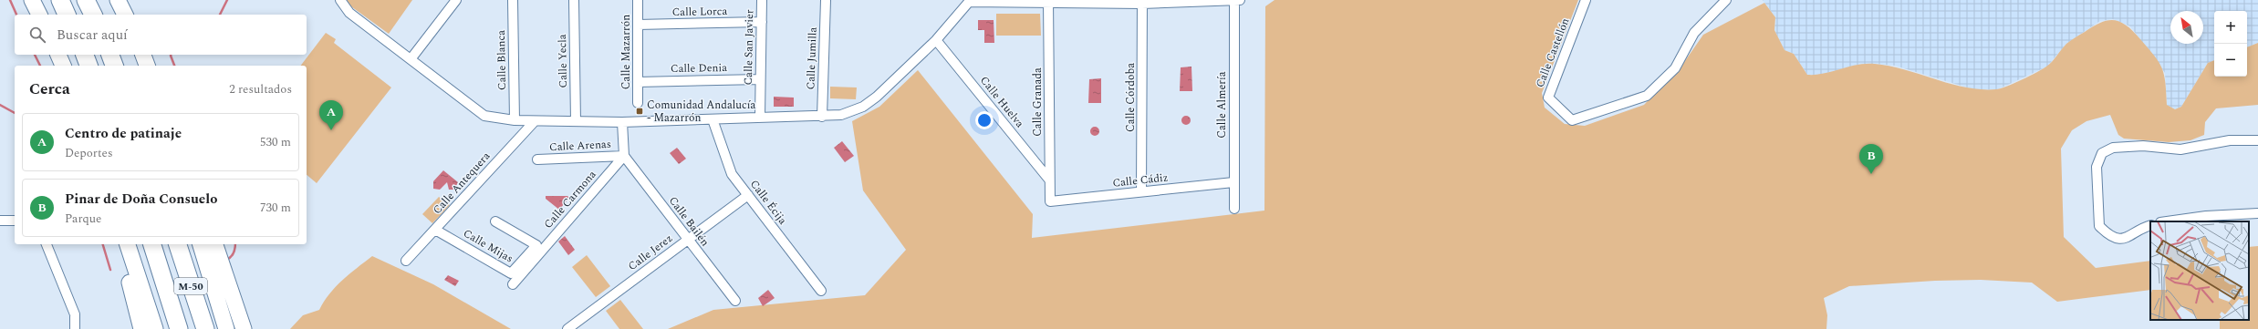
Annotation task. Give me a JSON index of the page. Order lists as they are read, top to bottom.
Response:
{
  "streets": {
    "highway": ["M-50"],
    "street": [
      "Calle Lorca",
      "Calle San Javier",
      "Calle Mazarrón",
      "Calle Castellón",
      "Calle Jumilla",
      "Calle Blanca",
      "Calle Yecla",
      "Calle Denia",
      "Calle Córdoba",
      "Calle Huelva",
      "Calle Granada",
      "Calle Almería",
      "Calle Arenas",
      "Calle Cádiz",
      "Calle Antequera",
      "Calle Carmona",
      "Calle Écija",
      "Calle Bailén",
      "Calle Mijas",
      "Calle Jerez"
    ]
  },
  "crossings": [
    ["Calle Lorca", "Calle San Javier"],
    ["Calle Lorca", "Calle Mazarrón"],
    ["Calle San Javier", "Calle Denia"],
    ["Calle Mazarrón", "Calle Denia"],
    ["Calle Córdoba", "Calle Cádiz"],
    ["Calle Huelva", "Calle Granada"],
    ["Calle Granada", "Calle Cádiz"],
    ["Calle Almería", "Calle Cádiz"],
    ["Calle Arenas", "Calle Carmona"],
    ["Calle Arenas", "Calle Bailén"],
    ["Calle Antequera", "Calle Mijas"],
    ["Calle Carmona", "Calle Bailén"],
    ["Calle Écija", "Calle Jerez"],
    ["Calle Bailén", "Calle Jerez"]
  ],
  "places": {
    "transit": ["Comunidad Andalucía - Mazarrón"]
  },
  "north": "top left",
  "page": {
    "map_buttons": ["+", "−"],
    "search": "Buscar aquí",
    "heading": ["Cerca", "2 resultados"],
    "pins": ["A", "B"],
    "list": [
      {
        "mark": "A",
        "name": "Centro de patinaje",
        "note": "Deportes",
        "value": "530 m"
      },
      {
        "mark": "B",
        "name": "Pinar de Doña Consuelo",
        "note": "Parque",
        "value": "730 m"
      }
    ]
  }
}
